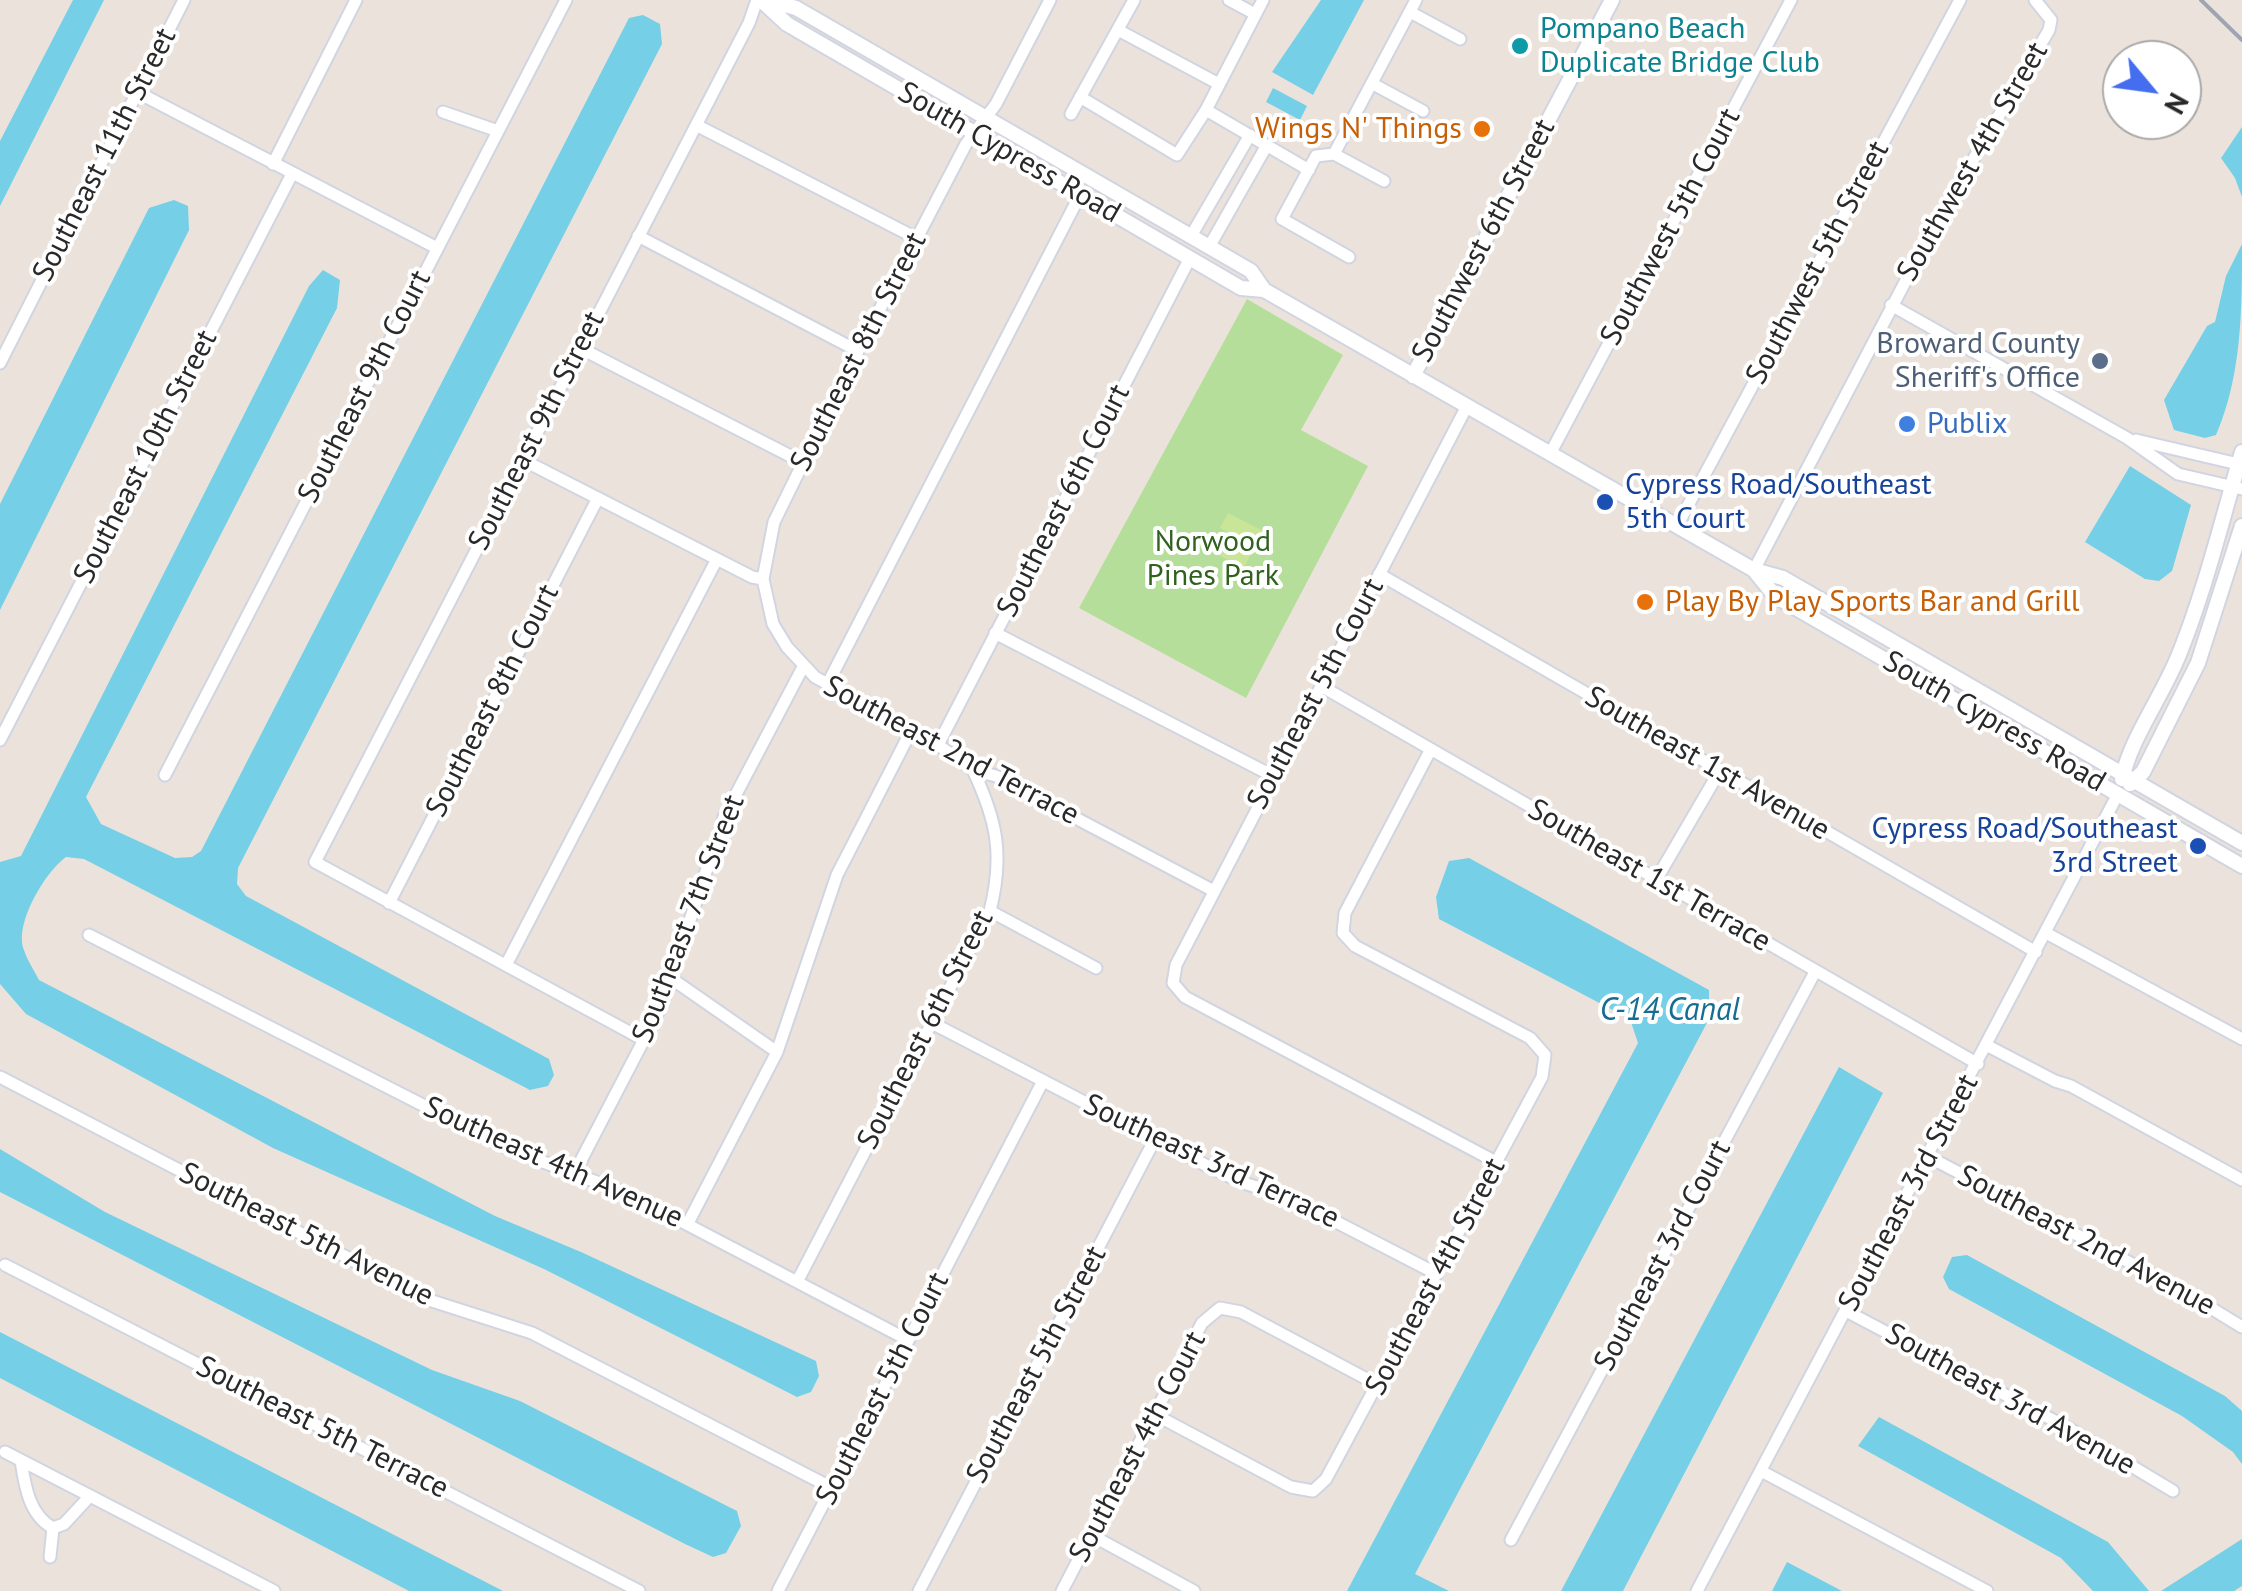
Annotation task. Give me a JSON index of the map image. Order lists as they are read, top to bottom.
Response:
{
  "streets": {
    "street": [
      "South Cypress Road",
      "Southeast 11th Street",
      "Southwest 4th Street",
      "Southwest 5th Court",
      "Southwest 6th Street",
      "Southwest 5th Street",
      "Southeast 8th Street",
      "Southeast 9th Court",
      "Southeast 9th Street",
      "Southeast 10th Street",
      "Southeast 6th Court",
      "Southeast 5th Court",
      "Southeast 8th Court",
      "Southeast 2nd Terrace",
      "Southeast 1st Avenue",
      "Southeast 1st Terrace",
      "Southeast 7th Street",
      "Southeast 6th Street",
      "Southeast 3rd Terrace",
      "Southeast 4th Avenue",
      "Southeast 3rd Street",
      "Southeast 5th Avenue",
      "Southeast 2nd Avenue",
      "Southeast 3rd Court",
      "Southeast 4th Street",
      "Southeast 5th Street",
      "Southeast 3rd Avenue",
      "Southeast 5th Terrace",
      "Southeast 4th Court"
    ]
  },
  "crossings": [
    ["South Cypress Road", "Southwest 4th Street"],
    ["South Cypress Road", "Southwest 5th Court"],
    ["South Cypress Road", "Southwest 6th Street"],
    ["South Cypress Road", "Southwest 5th Street"],
    ["South Cypress Road", "Southeast 8th Street"],
    ["South Cypress Road", "Southeast 9th Street"],
    ["South Cypress Road", "Southeast 6th Court"],
    ["South Cypress Road", "Southeast 5th Court"],
    ["South Cypress Road", "Southeast 3rd Street"],
    ["Southeast 8th Street", "Southeast 2nd Terrace"],
    ["Southeast 9th Street", "Southeast 8th Court"],
    ["Southeast 6th Court", "Southeast 2nd Terrace"],
    ["Southeast 5th Court", "Southeast 2nd Terrace"],
    ["Southeast 5th Court", "Southeast 1st Avenue"],
    ["Southeast 5th Court", "Southeast 1st Terrace"],
    ["Southeast 5th Court", "Southeast 3rd Terrace"],
    ["Southeast 5th Court", "Southeast 4th Avenue"],
    ["Southeast 5th Court", "Southeast 5th Avenue"],
    ["Southeast 5th Court", "Southeast 4th Street"],
    ["Southeast 2nd Terrace", "Southeast 7th Street"],
    ["Southeast 2nd Terrace", "Southeast 6th Street"],
    ["Southeast 1st Avenue", "Southeast 3rd Street"],
    ["Southeast 1st Terrace", "Southeast 3rd Street"],
    ["Southeast 1st Terrace", "Southeast 3rd Court"],
    ["Southeast 1st Terrace", "Southeast 4th Street"],
    ["Southeast 7th Street", "Southeast 4th Avenue"],
    ["Southeast 6th Street", "Southeast 3rd Terrace"],
    ["Southeast 6th Street", "Southeast 4th Avenue"],
    ["Southeast 3rd Terrace", "Southeast 4th Street"],
    ["Southeast 3rd Terrace", "Southeast 5th Street"],
    ["Southeast 3rd Street", "Southeast 2nd Avenue"],
    ["Southeast 3rd Street", "Southeast 3rd Avenue"],
    ["Southeast 4th Street", "Southeast 4th Court"]
  ],
  "water": ["C-14 Canal"],
  "parks": ["Norwood Pines Park"],
  "places": [
    "Pompano Beach Duplicate Bridge Club",
    "Wings N' Things",
    "Broward County Sheriff's Office",
    "Publix",
    "Cypress Road/Southeast 5th Court",
    "Play By Play Sports Bar and Grill",
    "Cypress Road/Southeast 3rd Street"
  ],
  "north": "bottom right"
}
